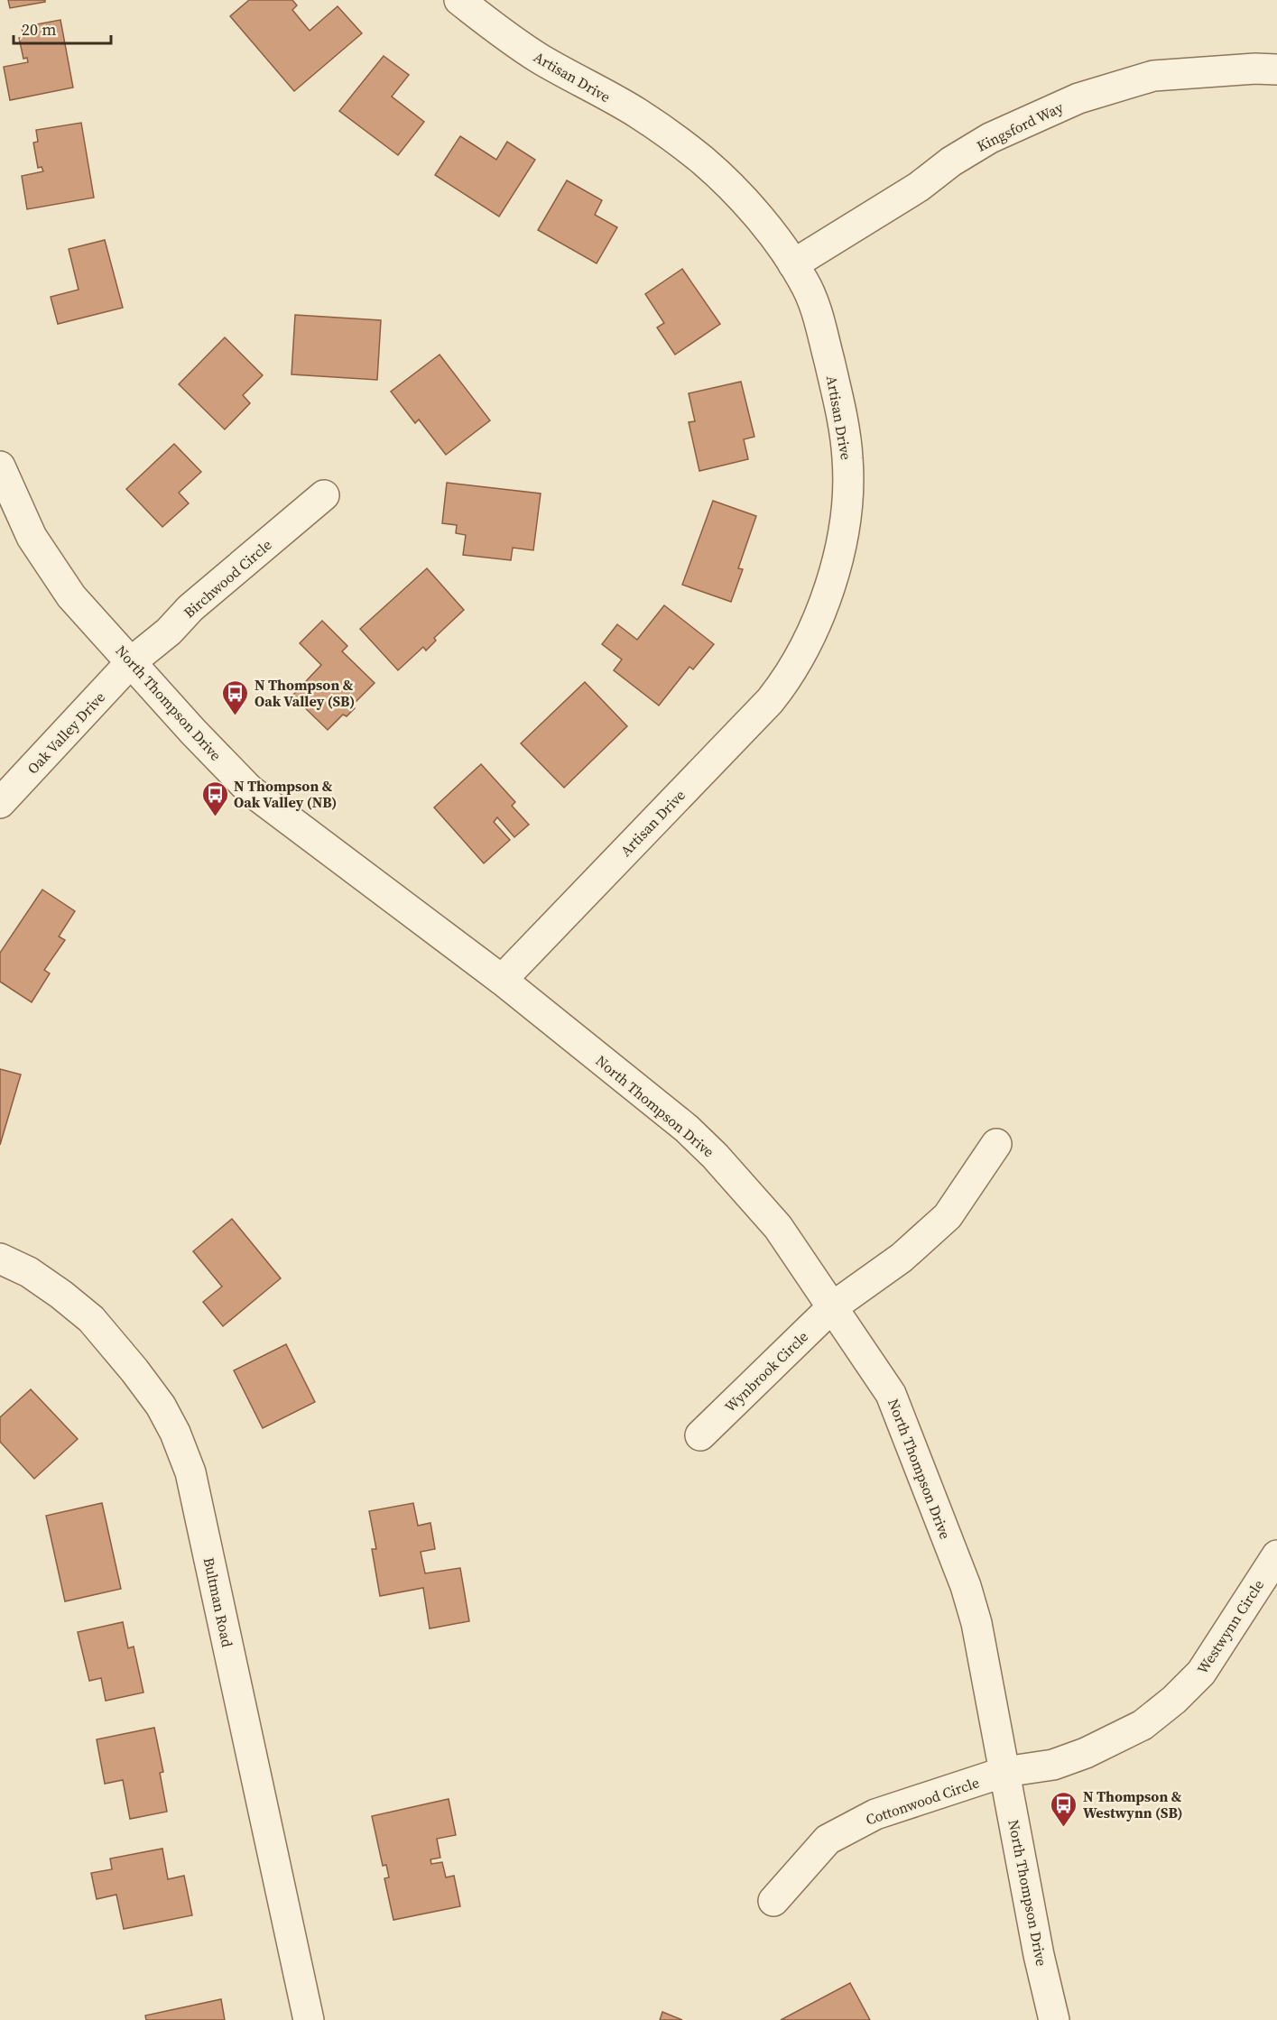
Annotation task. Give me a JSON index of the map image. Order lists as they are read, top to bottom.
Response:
{
  "streets": {
    "street": [
      "Artisan Drive",
      "Kingsford Way",
      "Birchwood Circle",
      "North Thompson Drive",
      "Oak Valley Drive",
      "Wynbrook Circle",
      "Bultman Road",
      "Westwynn Circle",
      "Cottonwood Circle"
    ]
  },
  "crossings": [
    ["Artisan Drive", "Kingsford Way"],
    ["Artisan Drive", "North Thompson Drive"],
    ["Birchwood Circle", "North Thompson Drive"],
    ["Birchwood Circle", "Oak Valley Drive"],
    ["North Thompson Drive", "Oak Valley Drive"],
    ["North Thompson Drive", "Wynbrook Circle"],
    ["North Thompson Drive", "Westwynn Circle"],
    ["North Thompson Drive", "Cottonwood Circle"],
    ["Westwynn Circle", "Cottonwood Circle"]
  ],
  "places": {
    "bus stop": ["N Thompson & Oak Valley (SB)", "N Thompson & Oak Valley (NB)", "N Thompson & Westwynn (SB)"]
  },
  "scale_bar": "20 m"
}
